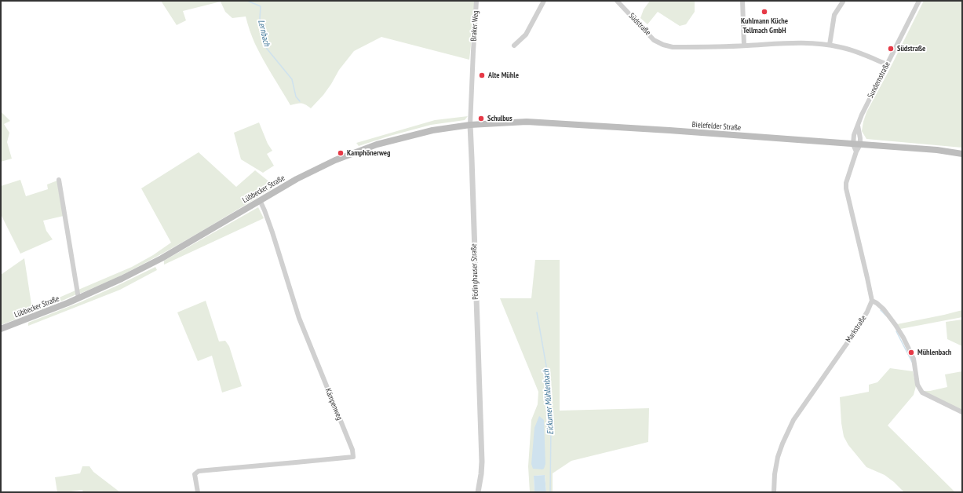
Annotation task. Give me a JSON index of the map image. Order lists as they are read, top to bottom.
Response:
{
  "streets": {
    "main road": ["Bielefelder Straße", "Lübbecker Straße"],
    "street": [
      "Südstraße",
      "Braker Weg",
      "Sundernstraße",
      "Pödinghauser Straße",
      "Markstraße",
      "Kämpenweg"
    ]
  },
  "crossings": [
    ["Südstraße", "Sundernstraße"],
    ["Braker Weg", "Pödinghauser Straße"],
    ["Sundernstraße", "Bielefelder Straße"],
    ["Bielefelder Straße", "Lübbecker Straße"],
    ["Bielefelder Straße", "Pödinghauser Straße"],
    ["Lübbecker Straße", "Pödinghauser Straße"],
    ["Lübbecker Straße", "Kämpenweg"]
  ],
  "water": ["Lernbach", "Eickumer Mühlenbach"],
  "places": [
    "Kuhlmann Küche Tellmach GmbH",
    "Südstraße",
    "Alte Mühle",
    "Schulbus",
    "Kamphönerweg",
    "Mühlenbach"
  ]
}
